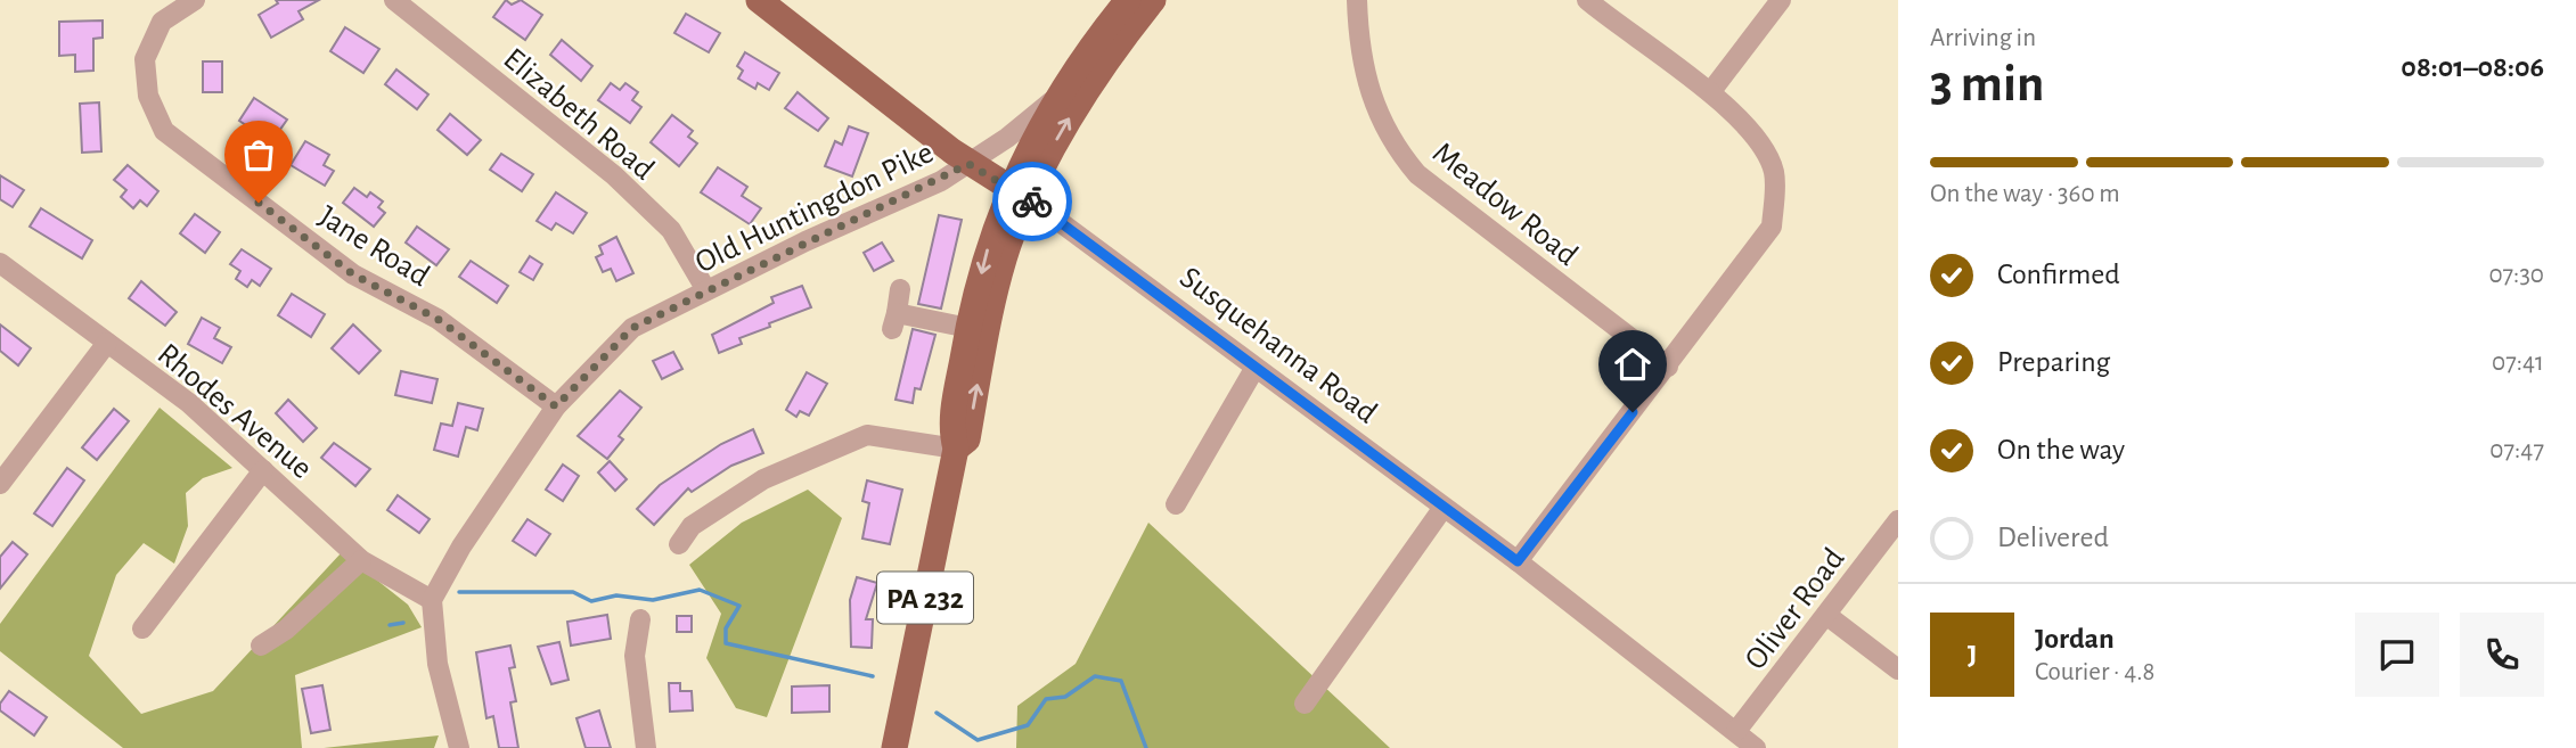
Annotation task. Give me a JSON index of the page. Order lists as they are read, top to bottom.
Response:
{
  "streets": {
    "main road": ["Susquehanna Road", "PA 232"],
    "street": [
      "Elizabeth Road",
      "Meadow Road",
      "Old Huntingdon Pike",
      "Jane Road",
      "Rhodes Avenue",
      "Oliver Road"
    ]
  },
  "crossings": [
    ["Elizabeth Road", "Old Huntingdon Pike"],
    ["Old Huntingdon Pike", "Jane Road"],
    ["Old Huntingdon Pike", "Susquehanna Road"],
    ["Old Huntingdon Pike", "Rhodes Avenue"],
    ["Old Huntingdon Pike", "PA 232"],
    ["Susquehanna Road", "PA 232"],
    ["Susquehanna Road", "Oliver Road"]
  ],
  "page": {
    "heading": ["3 min", "Arriving in", "08:01–08:06"],
    "panel": ["Jordan", "Courier · 4.8"],
    "bar": "On the way · 360 m",
    "list": [
      ["Confirmed", "07:30"],
      ["Preparing", "07:41"],
      ["On the way", "07:47"],
      "Delivered"
    ],
    "round": "J"
  }
}
